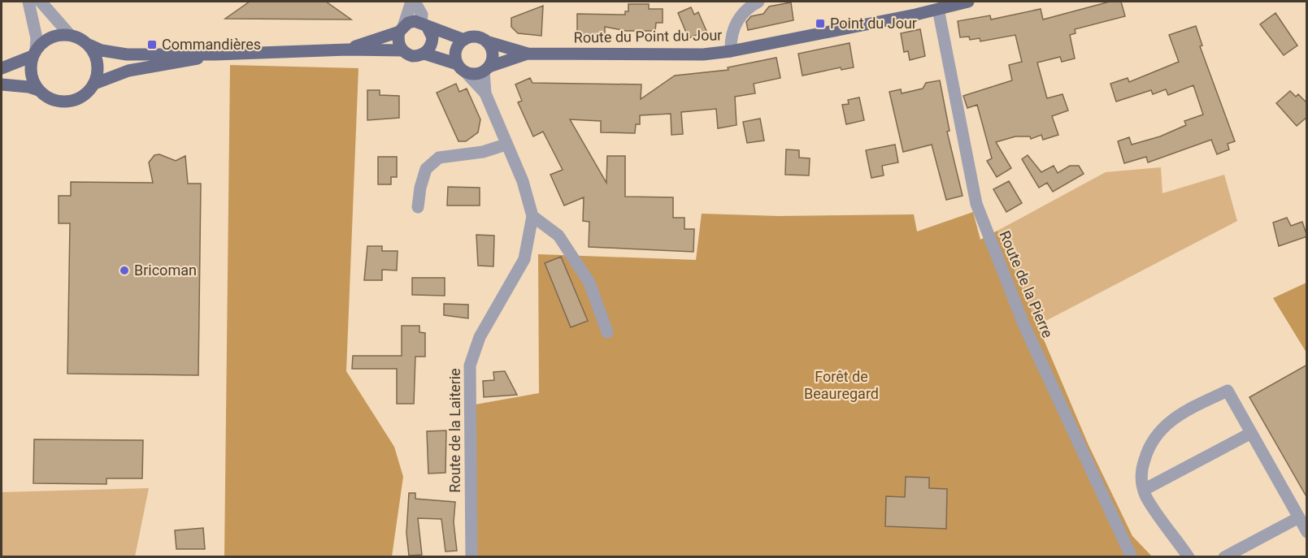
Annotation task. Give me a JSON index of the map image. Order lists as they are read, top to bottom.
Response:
{
  "streets": {
    "main road": ["Route du Point du Jour"],
    "street": ["Route de la Pierre", "Route de la Laiterie"]
  },
  "crossings": [
    ["Route du Point du Jour", "Route de la Pierre"],
    ["Route du Point du Jour", "Route de la Laiterie"]
  ],
  "parks": ["Forêt de Beauregard"],
  "places": {
    "transit": ["Point du Jour", "Commandières"],
    "other": ["Bricoman"]
  }
}
